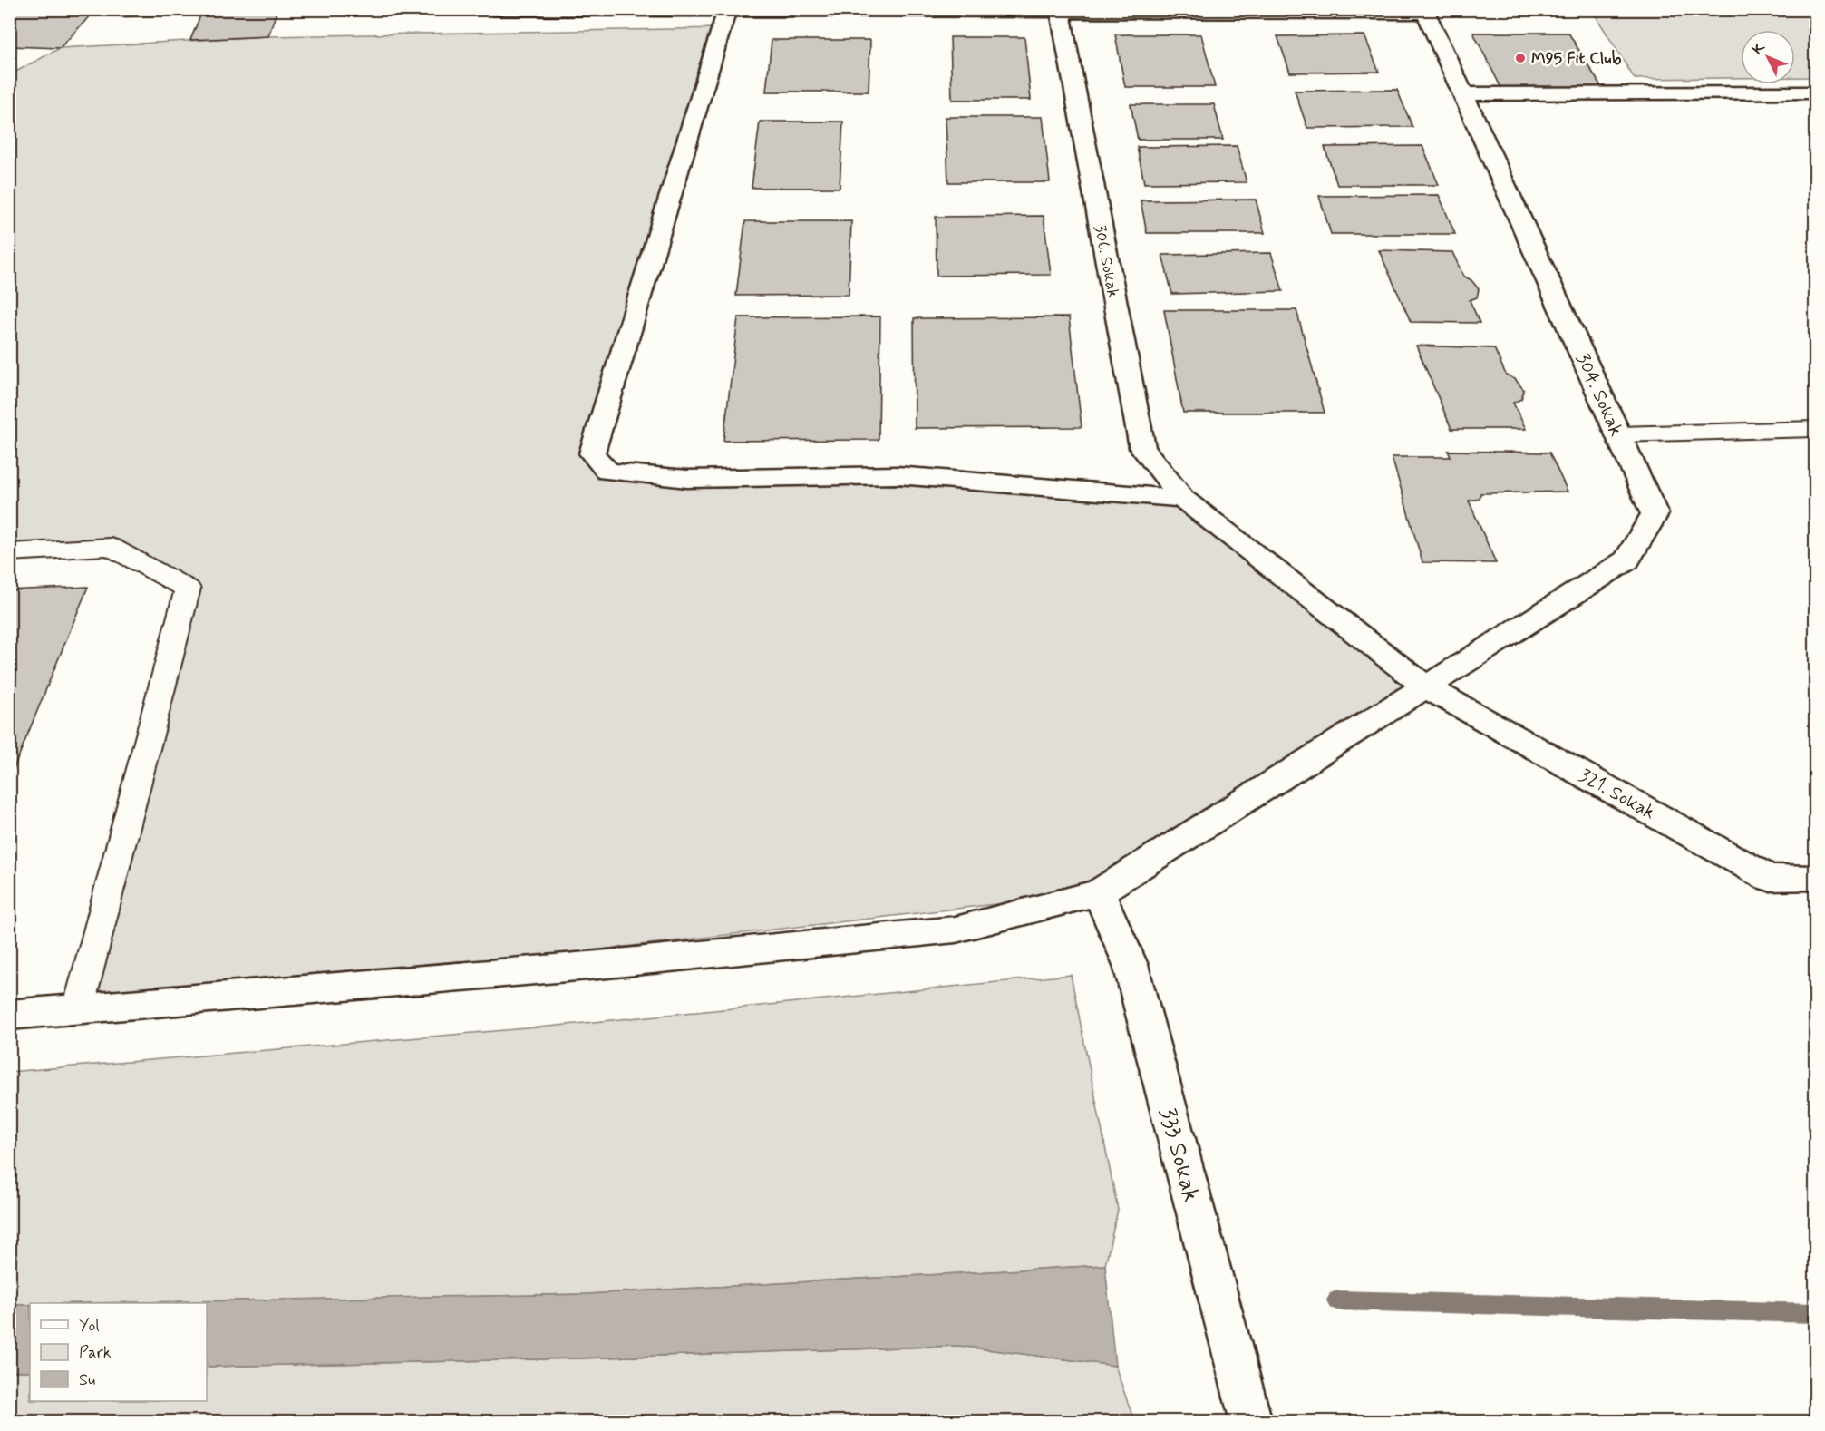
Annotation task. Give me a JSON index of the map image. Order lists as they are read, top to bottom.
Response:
{
  "streets": {
    "street": [
      "306. Sokak",
      "304. Sokak",
      "321. Sokak",
      "333 Sokak"
    ]
  },
  "crossings": [
    ["306. Sokak", "304. Sokak"],
    ["306. Sokak", "321. Sokak"],
    ["304. Sokak", "321. Sokak"]
  ],
  "places": ["M95 Fit Club"],
  "legend": ["Yol", "Park", "Su"],
  "north": "top left"
}
